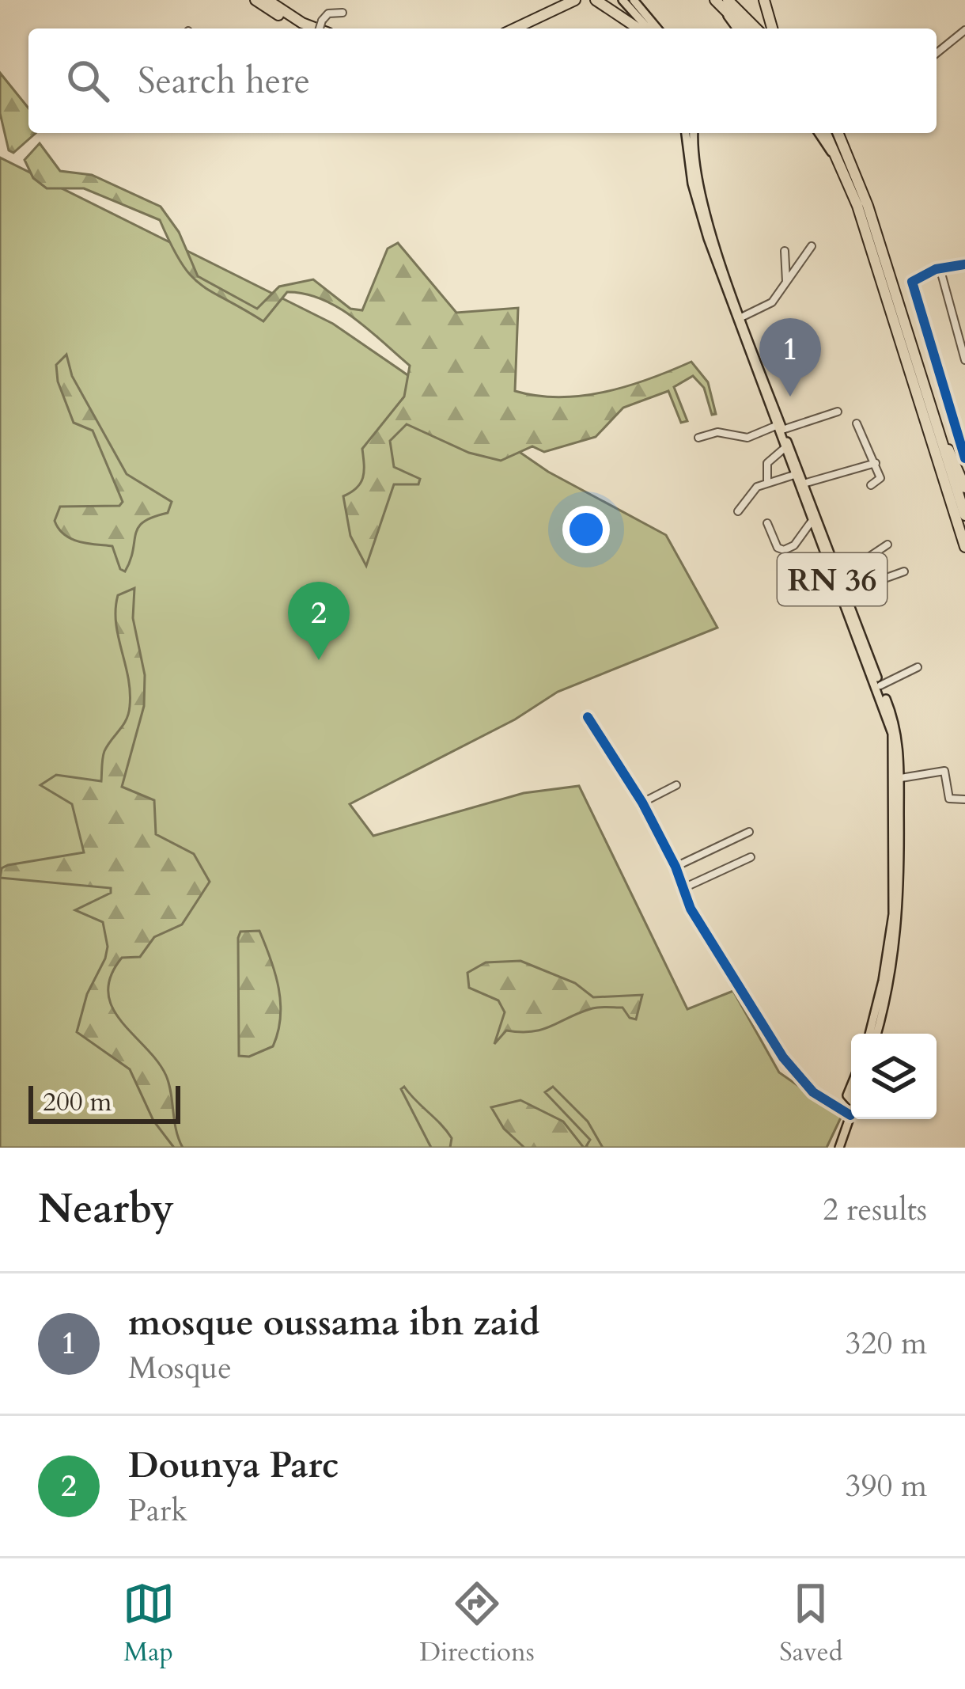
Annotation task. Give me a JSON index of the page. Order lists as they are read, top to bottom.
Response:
{
  "streets": {
    "main road": ["RN 36"]
  },
  "scale_bar": "200 m",
  "page": {
    "search": "Search here",
    "pins": ["1", "2"],
    "scale": "200 m",
    "heading": ["Nearby", "2 results"],
    "list": [
      {
        "mark": "1",
        "name": "mosque oussama ibn zaid",
        "note": "Mosque",
        "value": "320 m"
      },
      {
        "mark": "2",
        "name": "Dounya Parc",
        "note": "Park",
        "value": "390 m"
      }
    ],
    "nav": ["Map", "Directions", "Saved"]
  }
}
